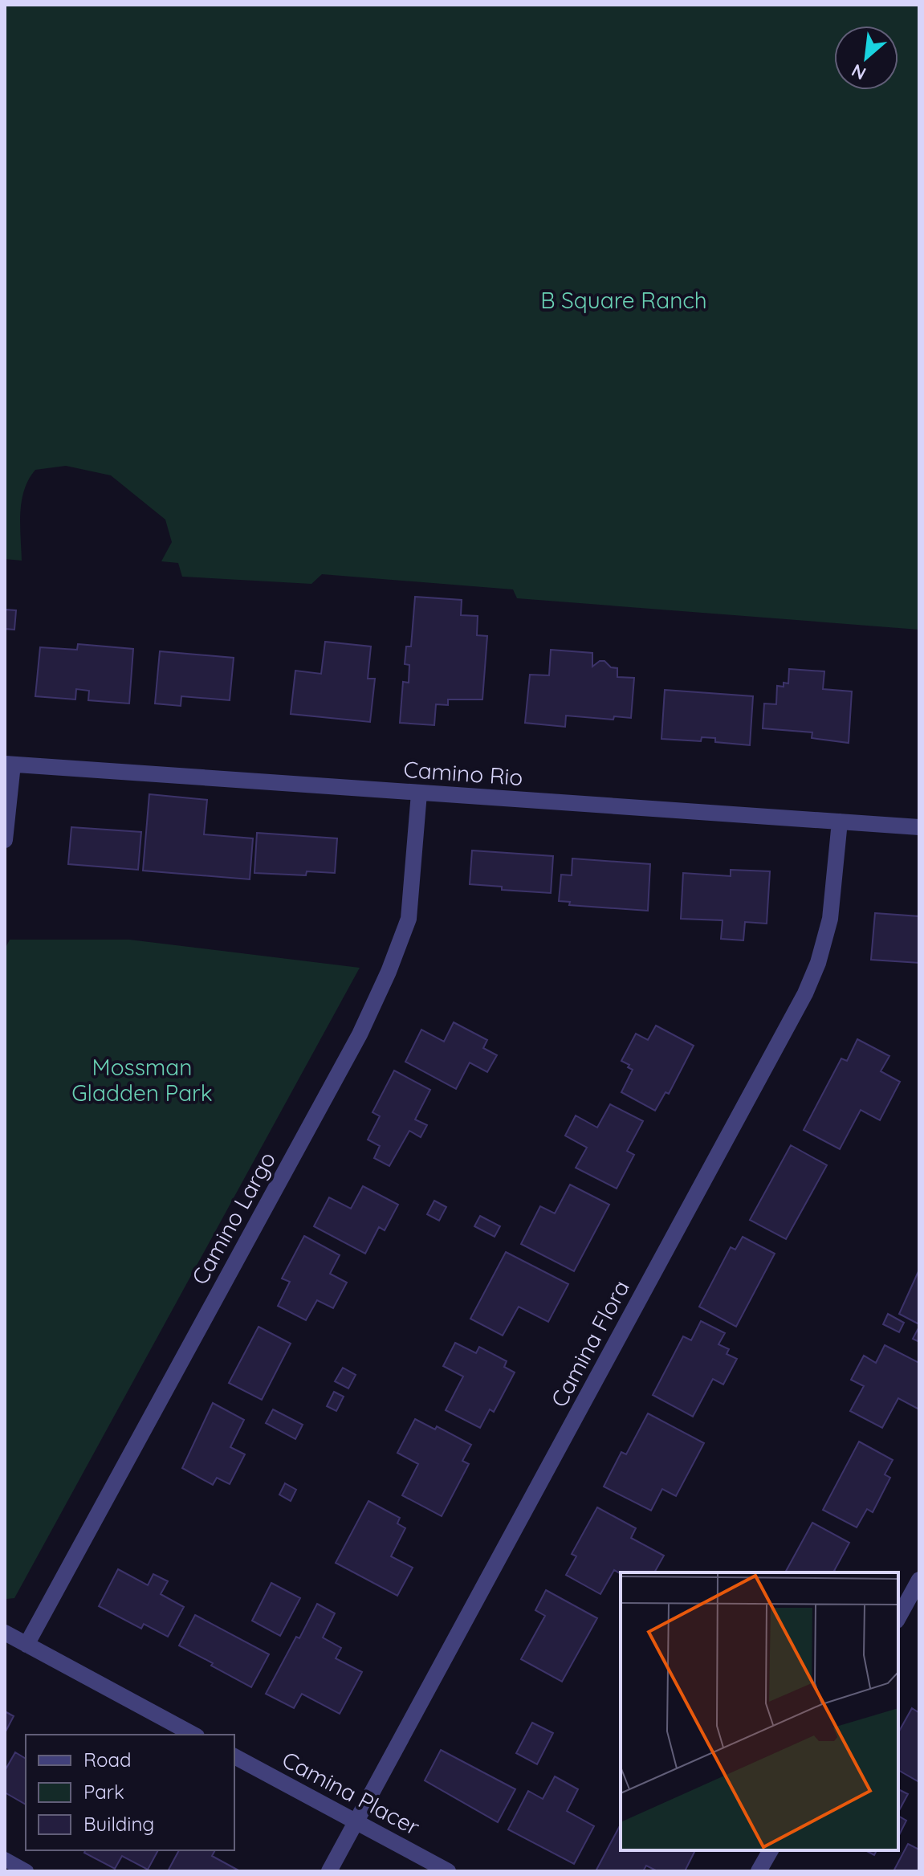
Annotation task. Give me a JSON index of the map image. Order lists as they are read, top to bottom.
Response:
{
  "streets": {
    "street": [
      "Camino Rio",
      "Camino Largo",
      "Camina Flora",
      "Camina Placer"
    ]
  },
  "crossings": [
    ["Camino Rio", "Camino Largo"],
    ["Camino Rio", "Camina Flora"],
    ["Camina Flora", "Camina Placer"]
  ],
  "parks": ["B Square Ranch", "Mossman Gladden Park"],
  "legend": ["Road", "Park", "Building"],
  "north": "bottom left"
}
